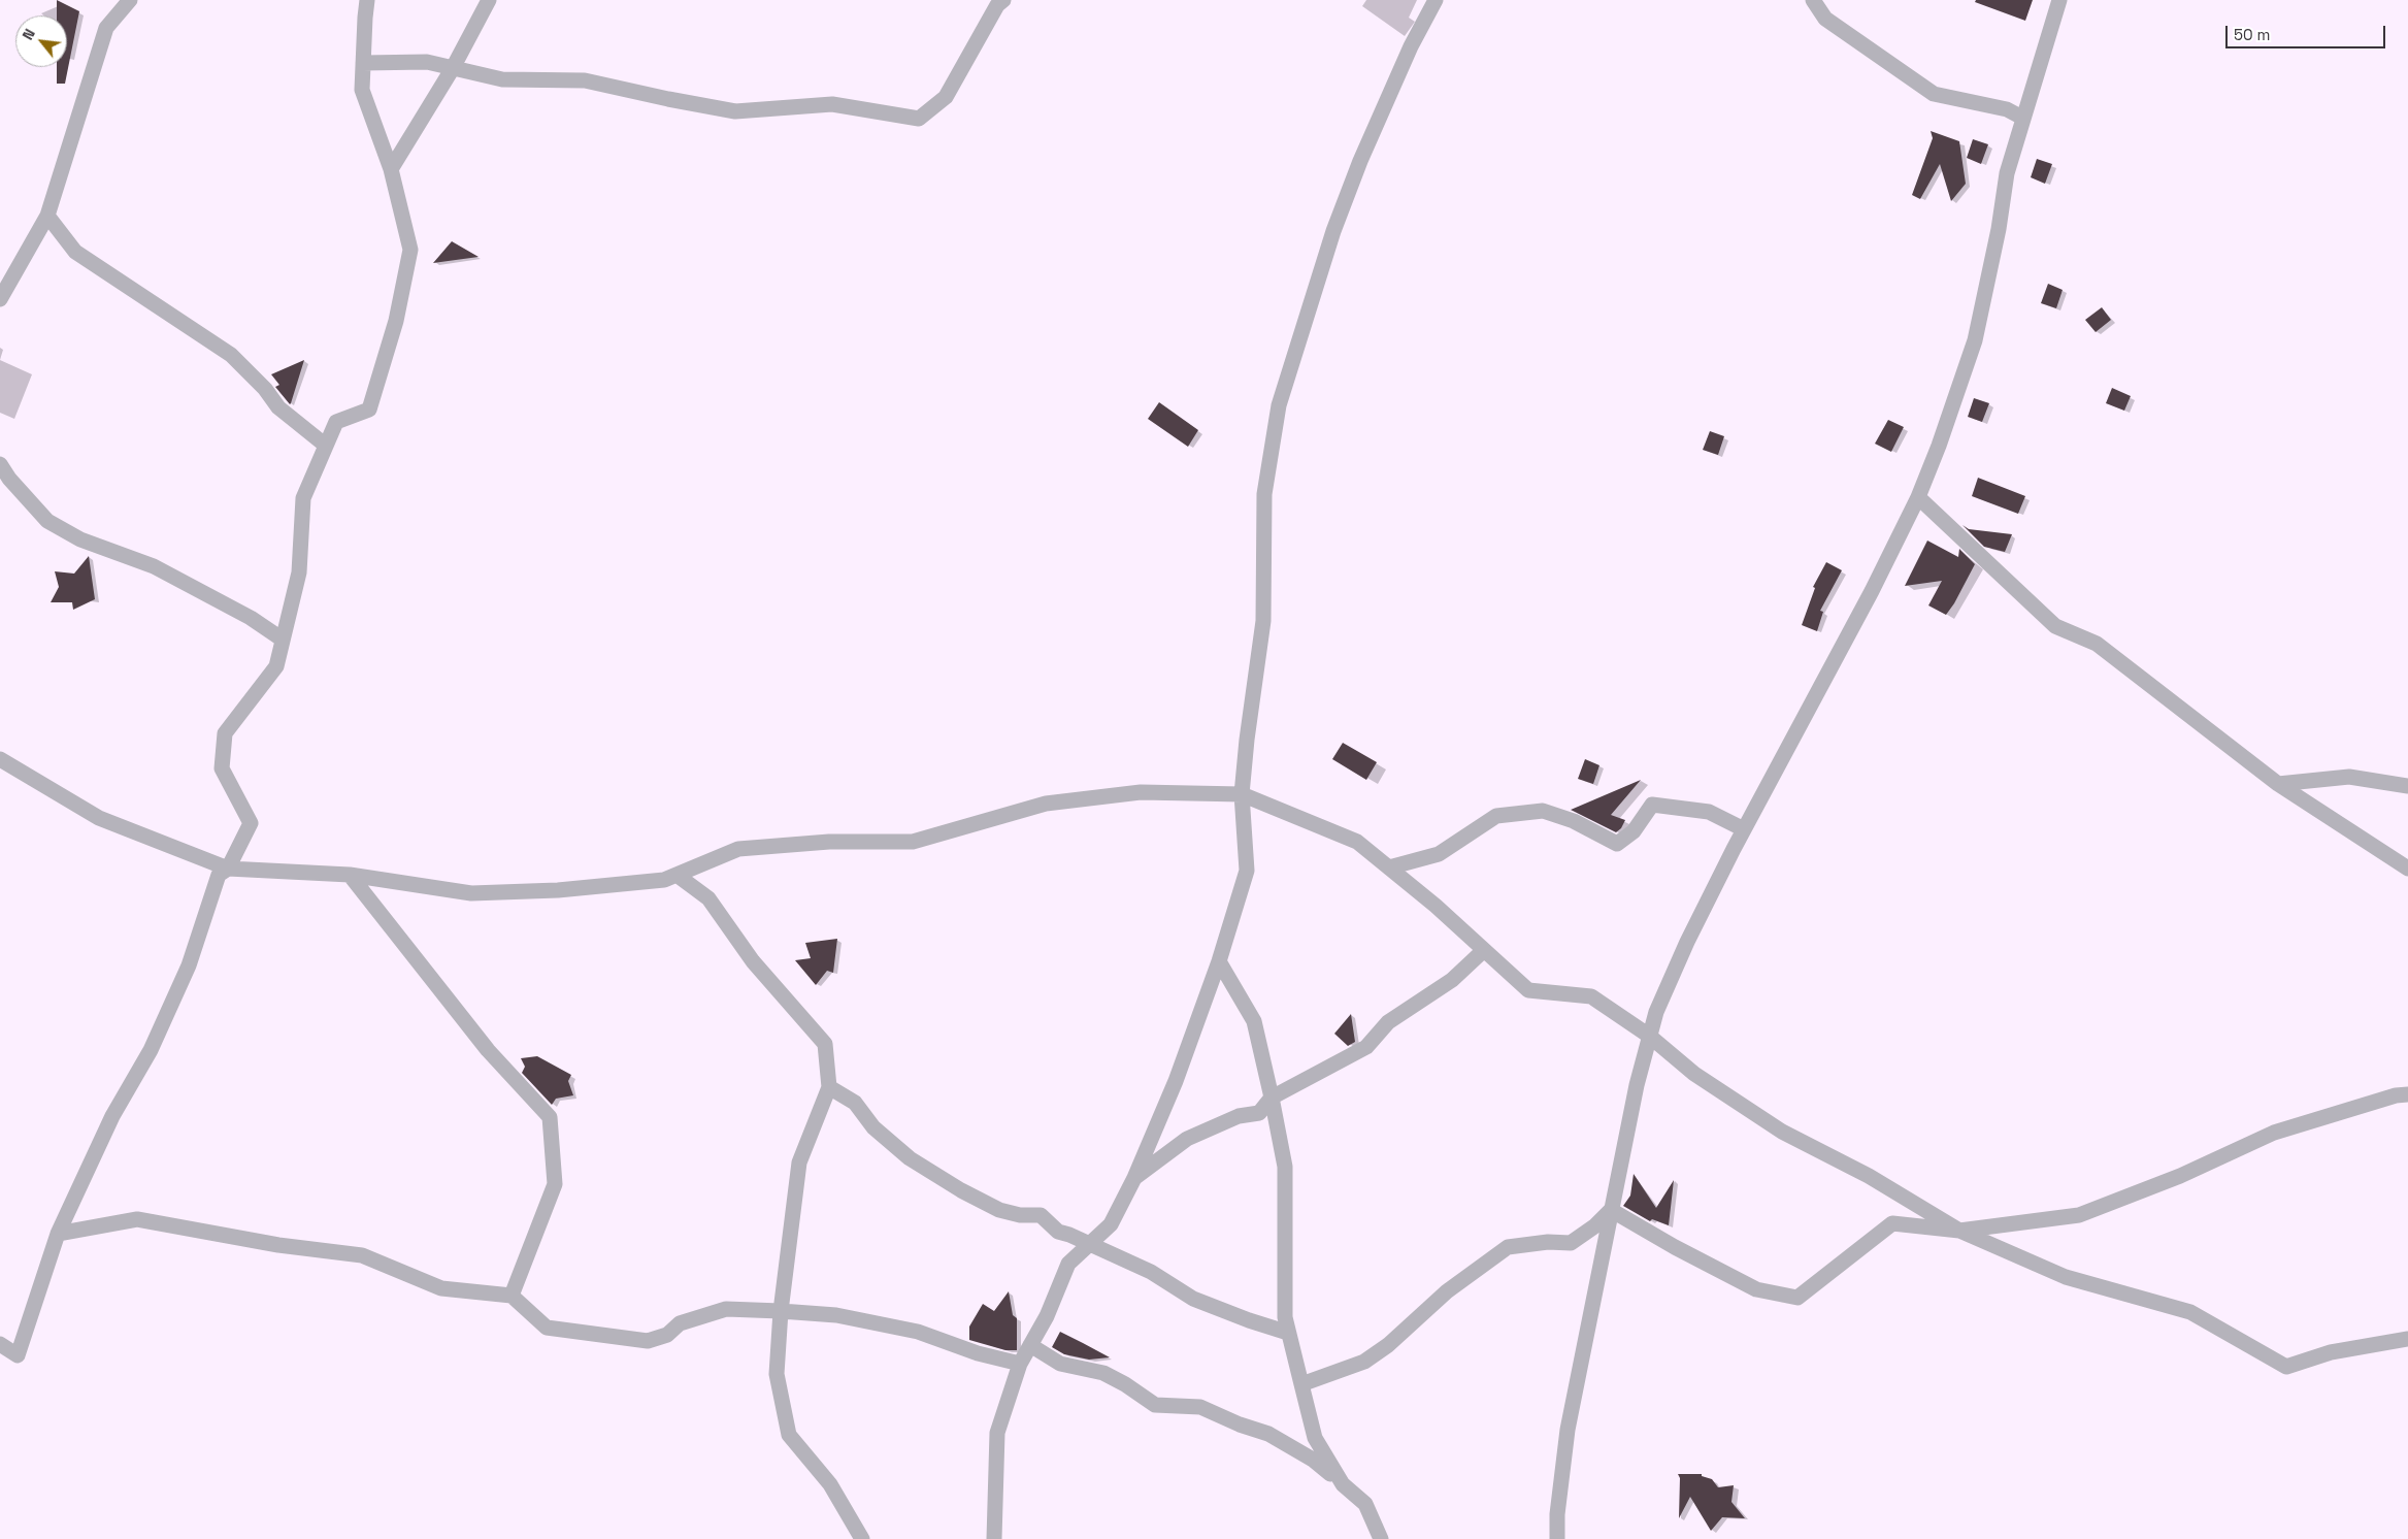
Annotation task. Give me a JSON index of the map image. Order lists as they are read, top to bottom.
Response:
{
  "scale_bar": "50 m",
  "north": "top left"
}
